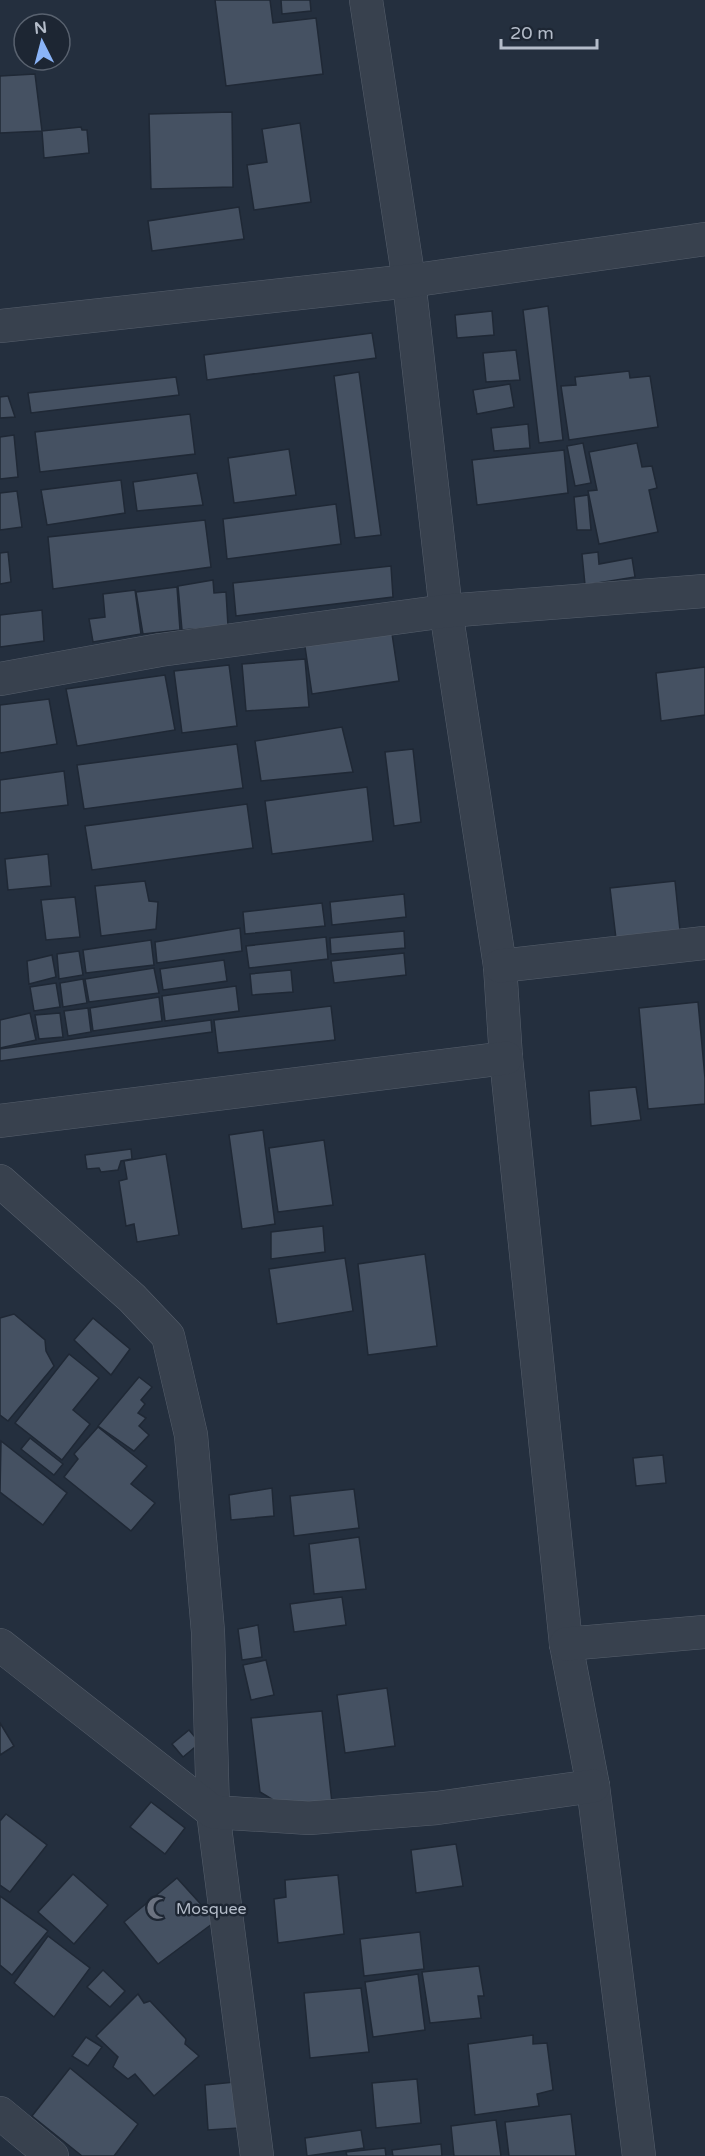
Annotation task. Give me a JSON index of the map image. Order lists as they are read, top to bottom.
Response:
{
  "places": {
    "mosque": ["Mosquee"]
  },
  "scale_bar": "20 m",
  "north": "top"
}
